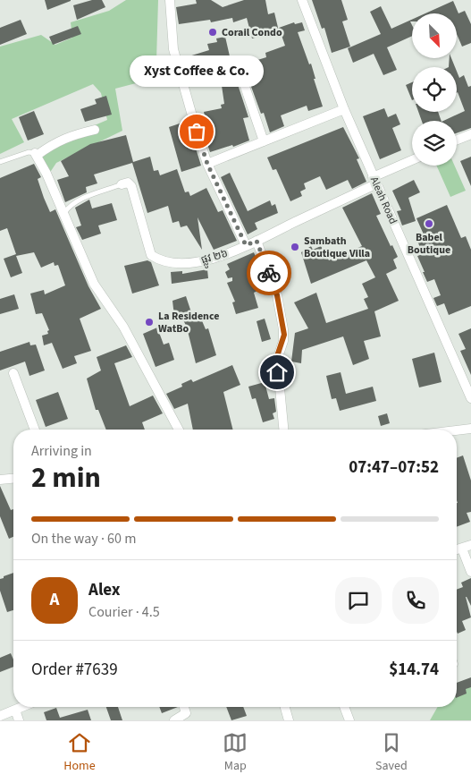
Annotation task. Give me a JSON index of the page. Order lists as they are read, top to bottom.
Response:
{
  "streets": {
    "street": ["Aleah Road", "ផ្លូវ ២៦"]
  },
  "crossings": [
    ["Aleah Road", "ផ្លូវ ២៦"]
  ],
  "places": [
    "Corail Condo",
    "Xyst Coffee & Co.",
    "Babel Boutique",
    "Sambath Boutique Villa",
    "La Residence WatBo"
  ],
  "north": "bottom right",
  "page": {
    "bubble": "Xyst Coffee & Co.",
    "heading": ["2 min", "Arriving in", "07:47–07:52"],
    "panel": [
      "Alex",
      "Courier · 4.5",
      "Order #7639",
      "$14.74"
    ],
    "bar": "On the way · 60 m",
    "round": "A",
    "tabs": ["Home", "Map", "Saved"]
  }
}
